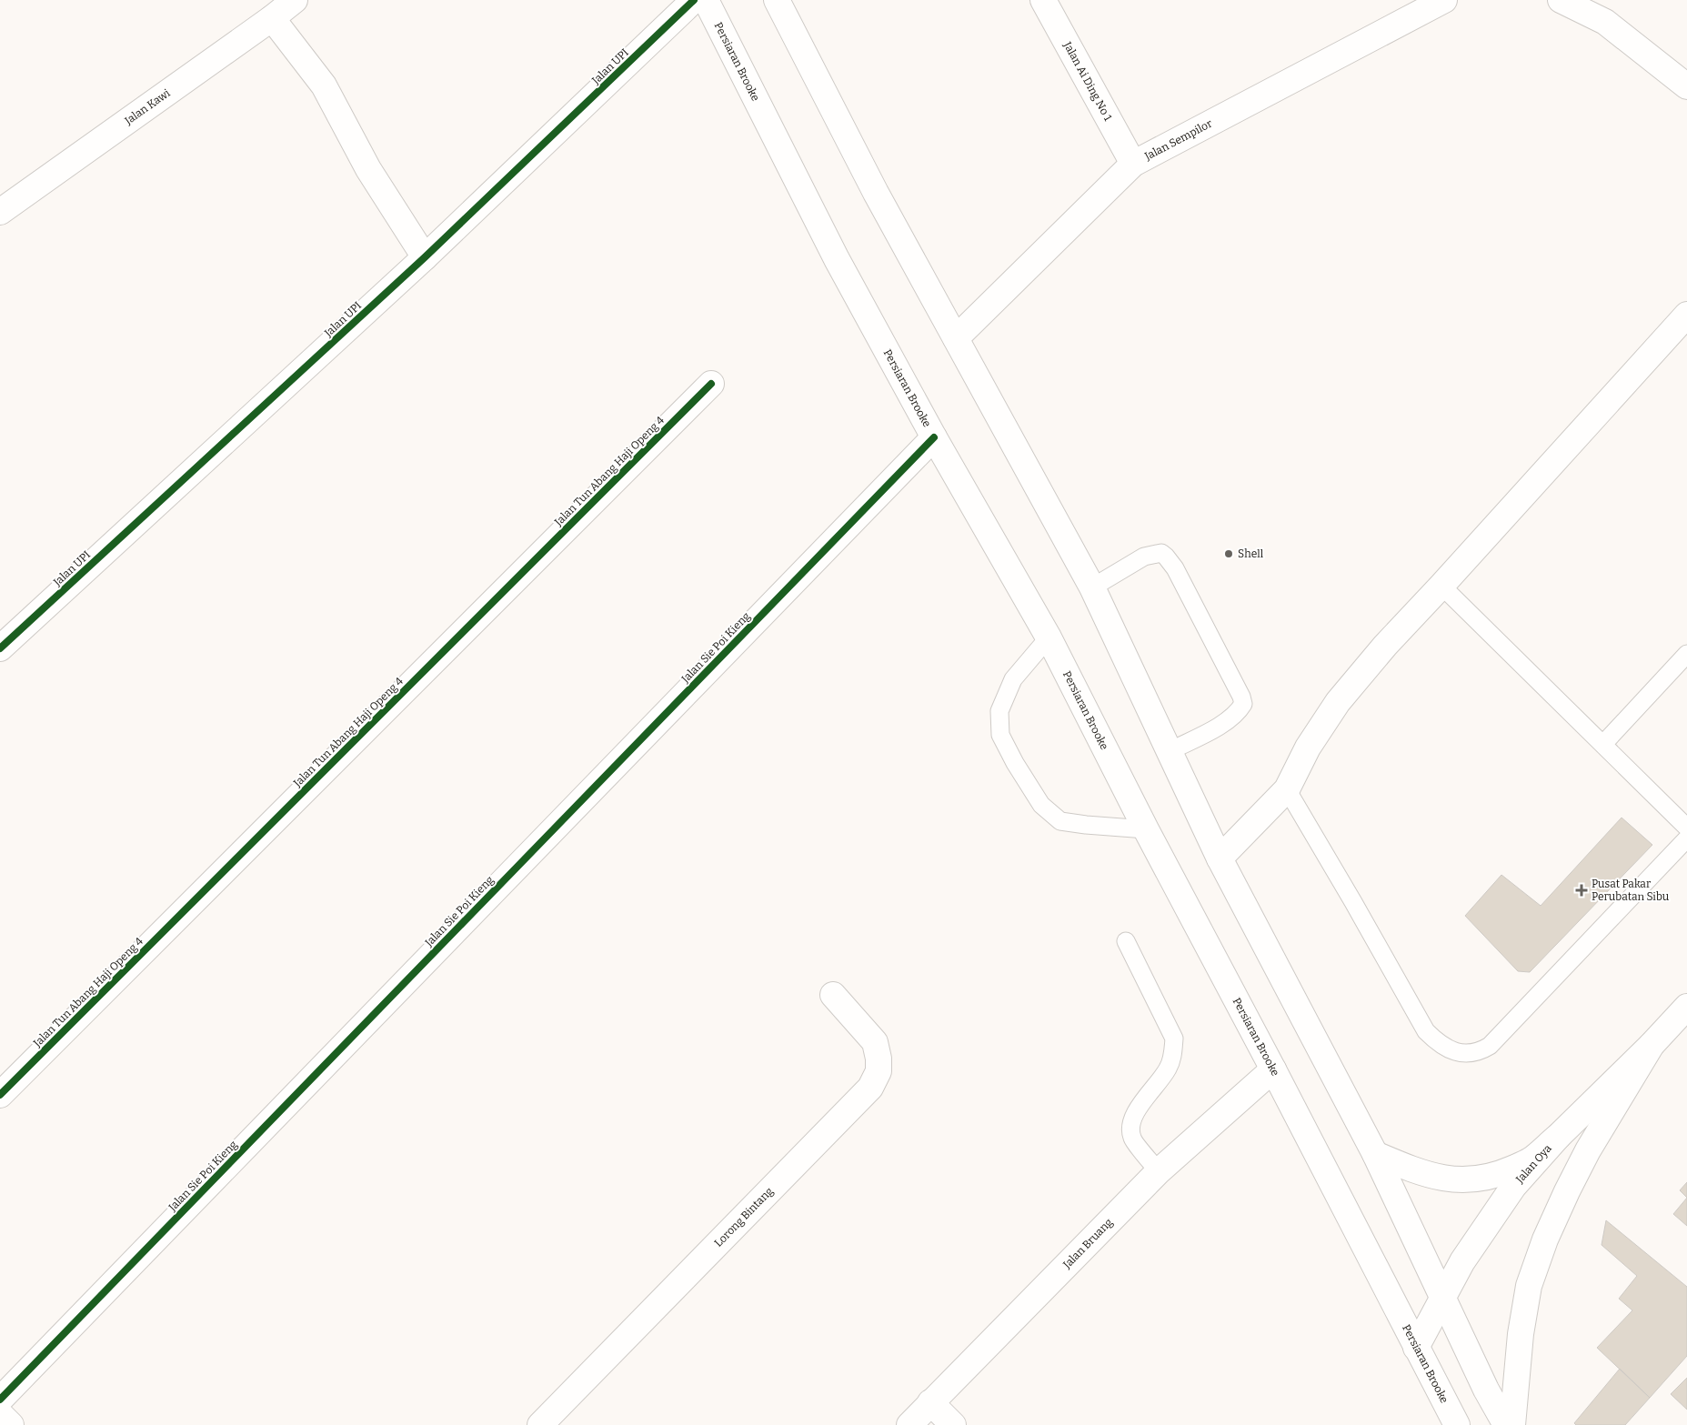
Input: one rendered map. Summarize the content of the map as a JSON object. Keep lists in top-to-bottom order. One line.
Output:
{"streets":{"street":["Persiaran Brooke","Jalan UPI","Jalan Ai Ding No 1","Jalan Kawi","Jalan Sempilor","Jalan Tun Abang Haji Openg 4","Jalan Sie Poi Kieng","Jalan Oya","Lorong Bintang","Jalan Bruang"]},"crossings":[["Persiaran Brooke","Jalan Sie Poi Kieng"],["Persiaran Brooke","Jalan Oya"],["Persiaran Brooke","Jalan Bruang"],["Jalan Ai Ding No 1","Jalan Sempilor"]],"places":{"other":["Shell"],"health":["Pusat Pakar Perubatan Sibu"]}}
